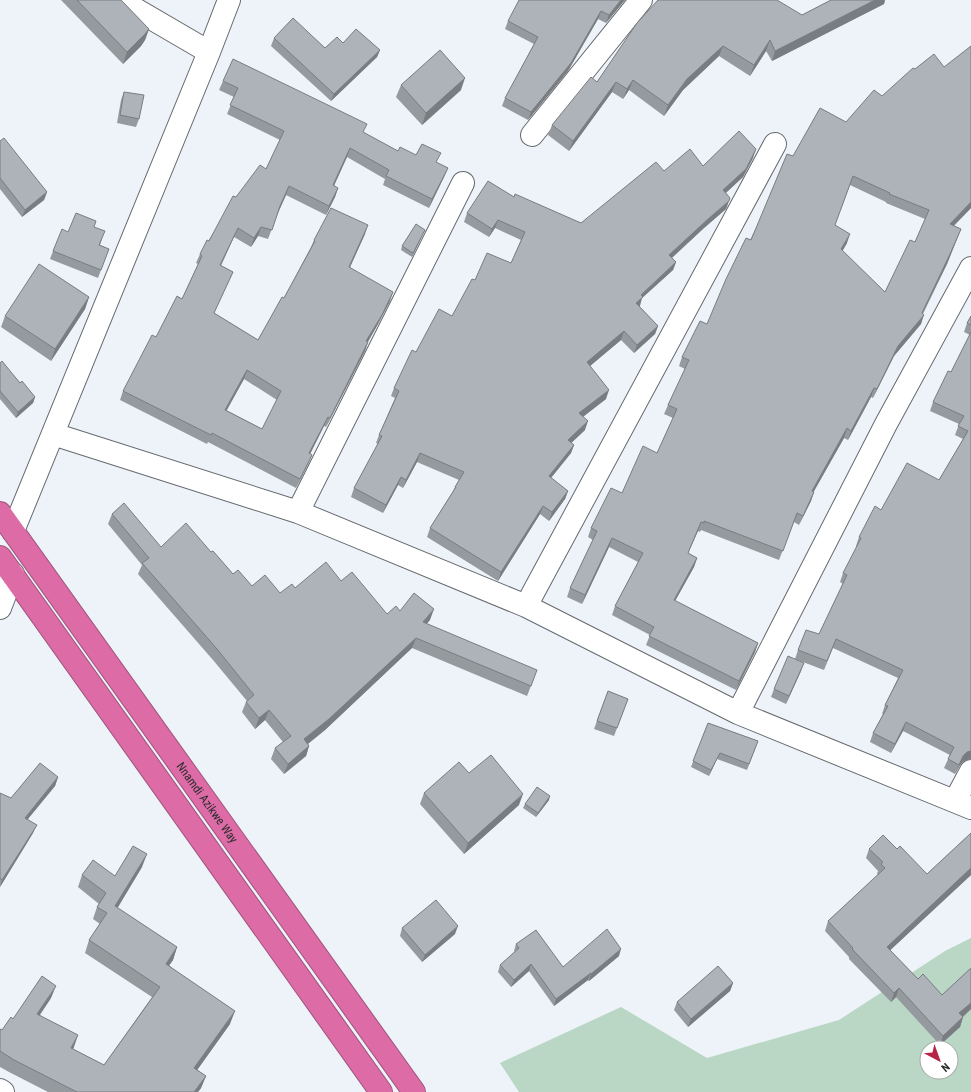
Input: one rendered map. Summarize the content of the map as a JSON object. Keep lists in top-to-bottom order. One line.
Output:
{"streets":{"highway":["Nnamdi Azikwe Way"]},"north":"bottom right"}
